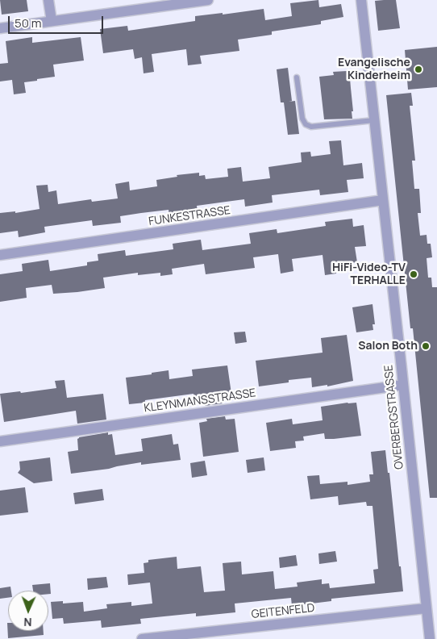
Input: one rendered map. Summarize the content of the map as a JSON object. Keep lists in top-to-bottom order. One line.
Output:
{"streets":{"street":["FUNKESTRASSE","KLEYNMANSSTRASSE","OVERBERGSTRASSE","GEITENFELD"]},"crossings":[["FUNKESTRASSE","OVERBERGSTRASSE"],["KLEYNMANSSTRASSE","OVERBERGSTRASSE"],["OVERBERGSTRASSE","GEITENFELD"]],"places":["Evangelische Kinderheim","HiFi-Video-TV TERHALLE","Salon Both"],"scale_bar":"50 m","north":"bottom"}
